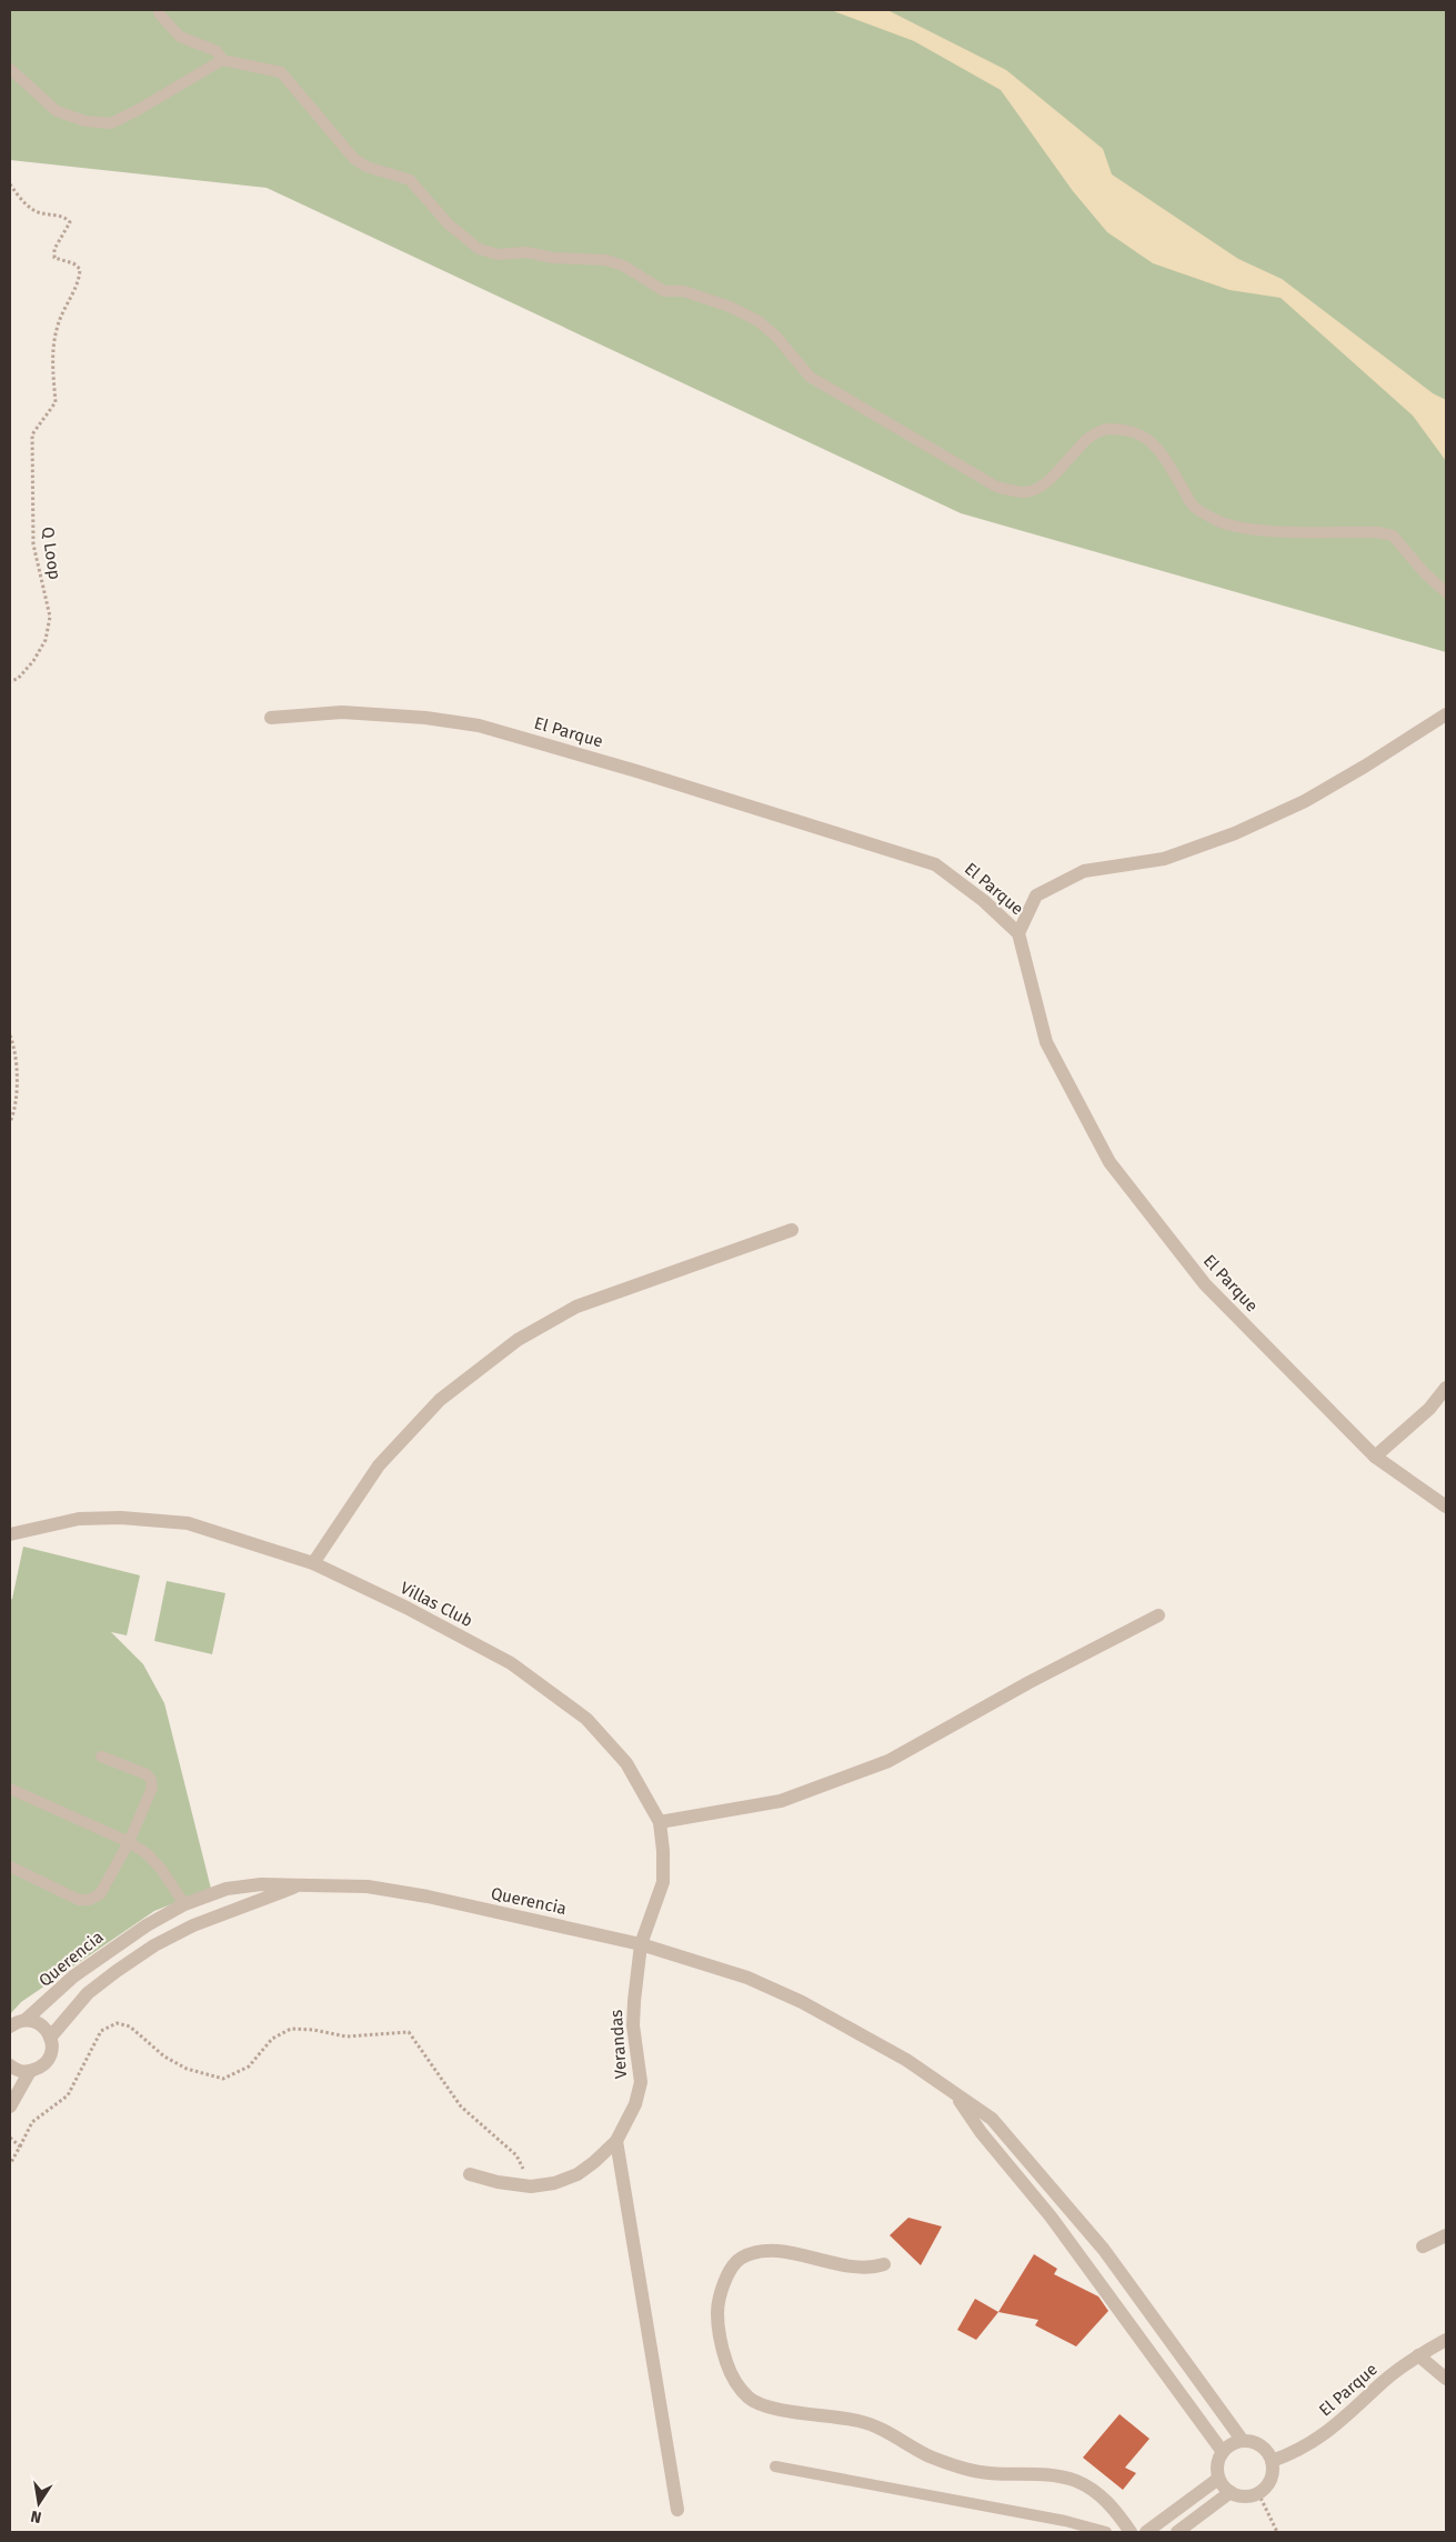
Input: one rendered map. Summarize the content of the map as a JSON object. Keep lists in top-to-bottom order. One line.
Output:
{"streets":{"street":["El Parque","Villas Club","Querencia","Verandas"],"path":["Q Loop"]},"crossings":[["El Parque","Querencia"],["Villas Club","Querencia"],["Villas Club","Verandas"],["Querencia","Verandas"]],"north":"bottom"}
